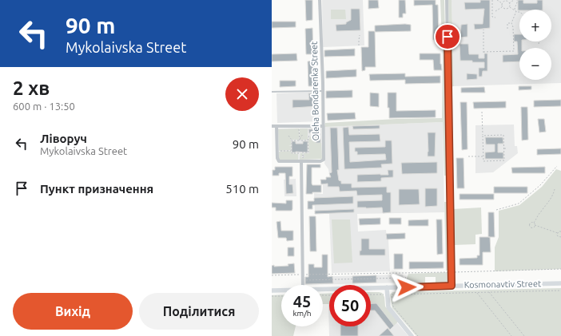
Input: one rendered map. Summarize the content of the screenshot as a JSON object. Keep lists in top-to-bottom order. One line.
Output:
{"streets":{"main road":["Kosmonavtiv Street"],"street":["Oleha Bondarenka Street"]},"page":{"turn":["90 m","Mykolaivska Street"],"map_buttons":["+","−"],"heading":["2 хв","600 m · 13:50"],"list":[{"name":"Ліворуч","note":"Mykolaivska Street","value":"90 m"},{"name":"Пункт призначення","value":"510 m"}],"speed":"45 km/h","limit":"50","buttons":["Вихід","Поділитися"]}}
